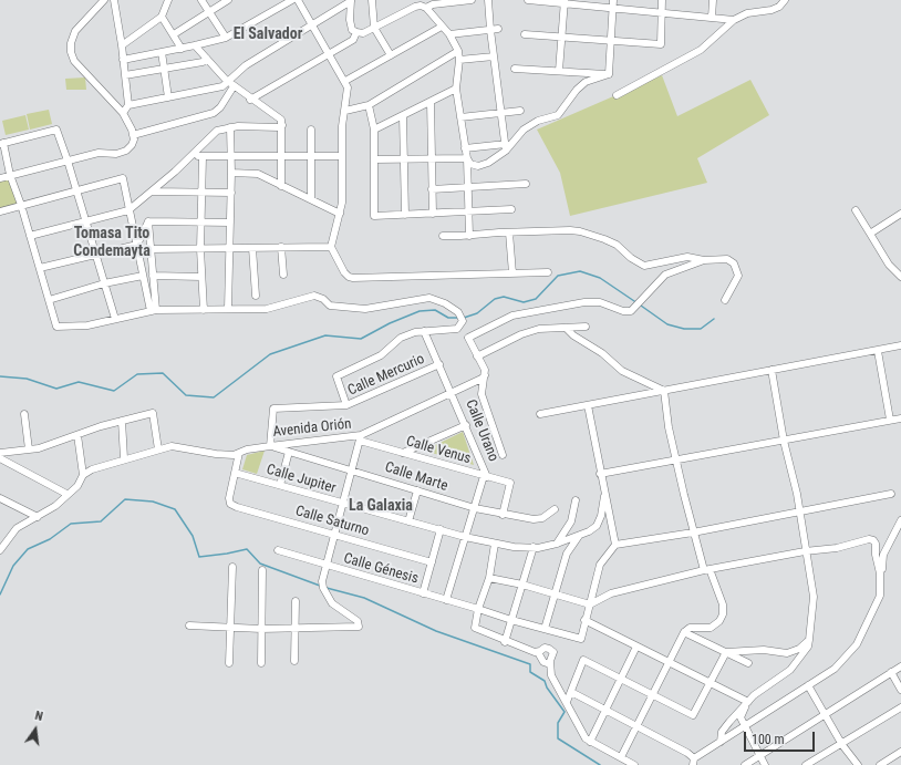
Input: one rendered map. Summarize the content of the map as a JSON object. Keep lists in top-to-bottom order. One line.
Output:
{"streets":{"street":["Calle Mercurio","Avenida Orión","Calle Urano","Calle Venus","Calle Marte","Calle Jupiter","Calle Saturno","Calle Génesis"]},"crossings":[["Calle Mercurio","Avenida Orión"],["Calle Mercurio","Calle Urano"],["Calle Mercurio","Calle Marte"],["Avenida Orión","Calle Urano"],["Avenida Orión","Calle Venus"],["Avenida Orión","Calle Marte"],["Calle Urano","Calle Venus"],["Calle Urano","Calle Marte"],["Calle Urano","Calle Jupiter"],["Calle Urano","Calle Génesis"],["Calle Venus","Calle Marte"],["Calle Jupiter","Calle Saturno"]],"districts":["El Salvador","Tomasa Tito Condemayta","La Galaxia"],"scale_bar":"100 m","north":"top"}
